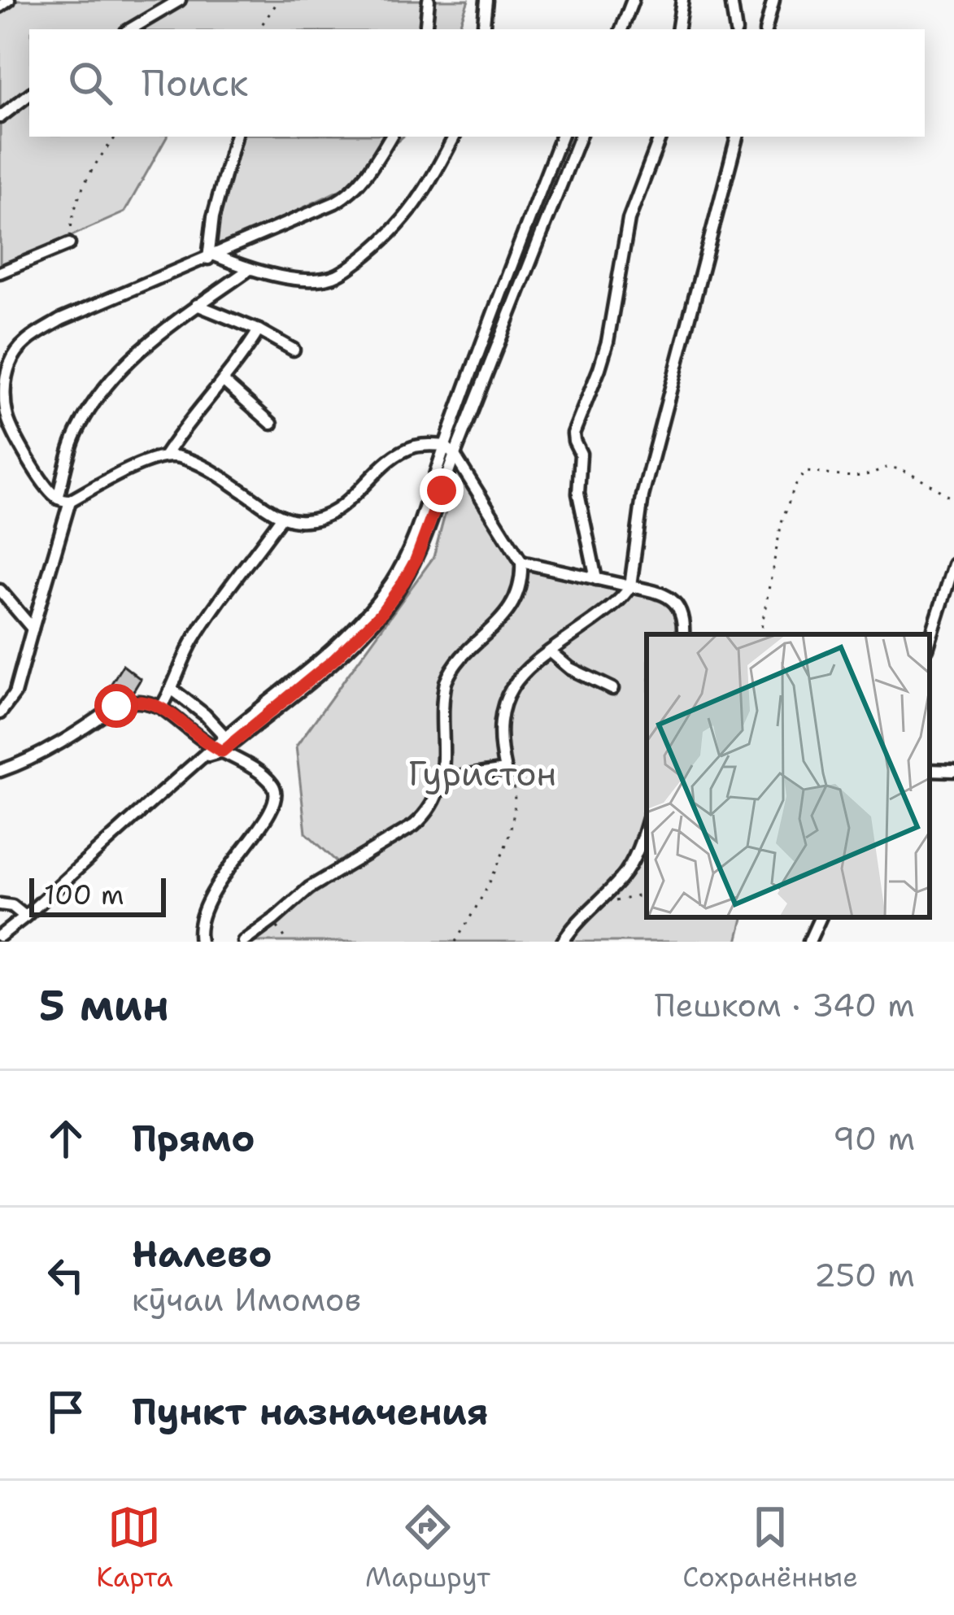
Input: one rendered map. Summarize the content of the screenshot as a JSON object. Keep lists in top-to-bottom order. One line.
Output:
{"parks":["Гуристон"],"scale_bar":"100 m","page":{"search":"Поиск","scale":"100 m","heading":["5 мин","Пешком · 340 m"],"list":[["Прямо","90 m"],["Налево","кӯчаи Имомов","250 m"],"Пункт назначения"],"nav":["Карта","Маршрут","Сохранённые"]}}
